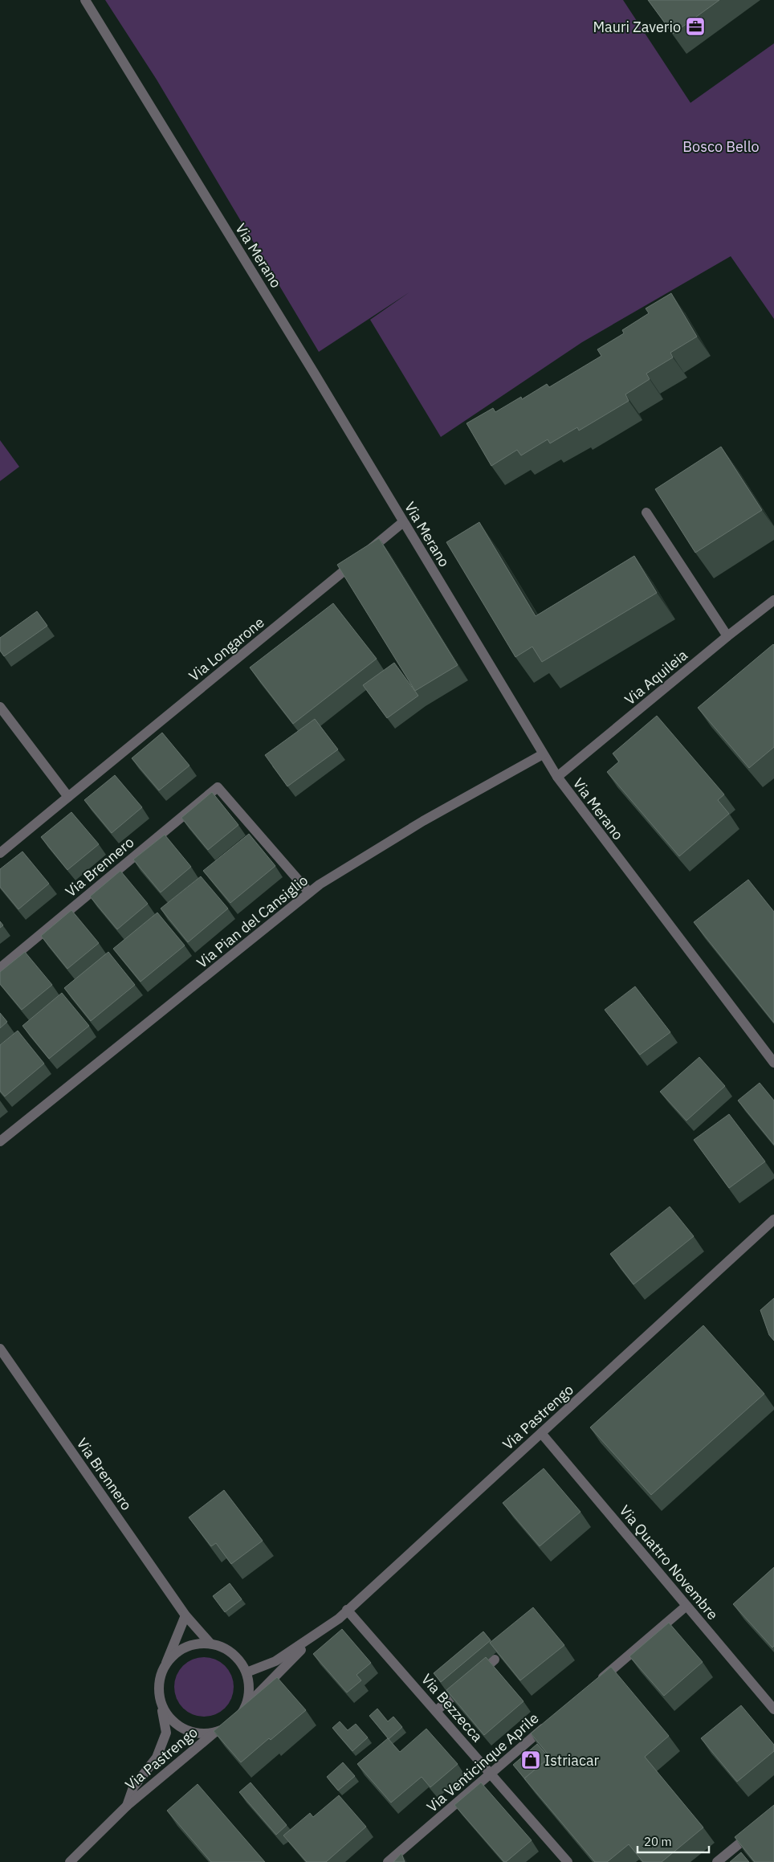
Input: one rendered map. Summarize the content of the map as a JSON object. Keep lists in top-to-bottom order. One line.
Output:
{"streets":{"street":["Via Merano","Via Longarone","Via Aquileia","Via Brennero","Via Pian del Cansiglio","Via Pastrengo","Via Quattro Novembre","Via Bezzecca","Via Venticinque Aprile"]},"crossings":[["Via Merano","Via Longarone"],["Via Merano","Via Aquileia"],["Via Merano","Via Pian del Cansiglio"],["Via Brennero","Via Pian del Cansiglio"],["Via Brennero","Via Pastrengo"],["Via Pastrengo","Via Quattro Novembre"],["Via Pastrengo","Via Bezzecca"],["Via Bezzecca","Via Venticinque Aprile"]],"parks":["Bosco Bello"],"places":{"office":["Mauri Zaverio"],"shop":["Istriacar"]},"scale_bar":"20 m"}
